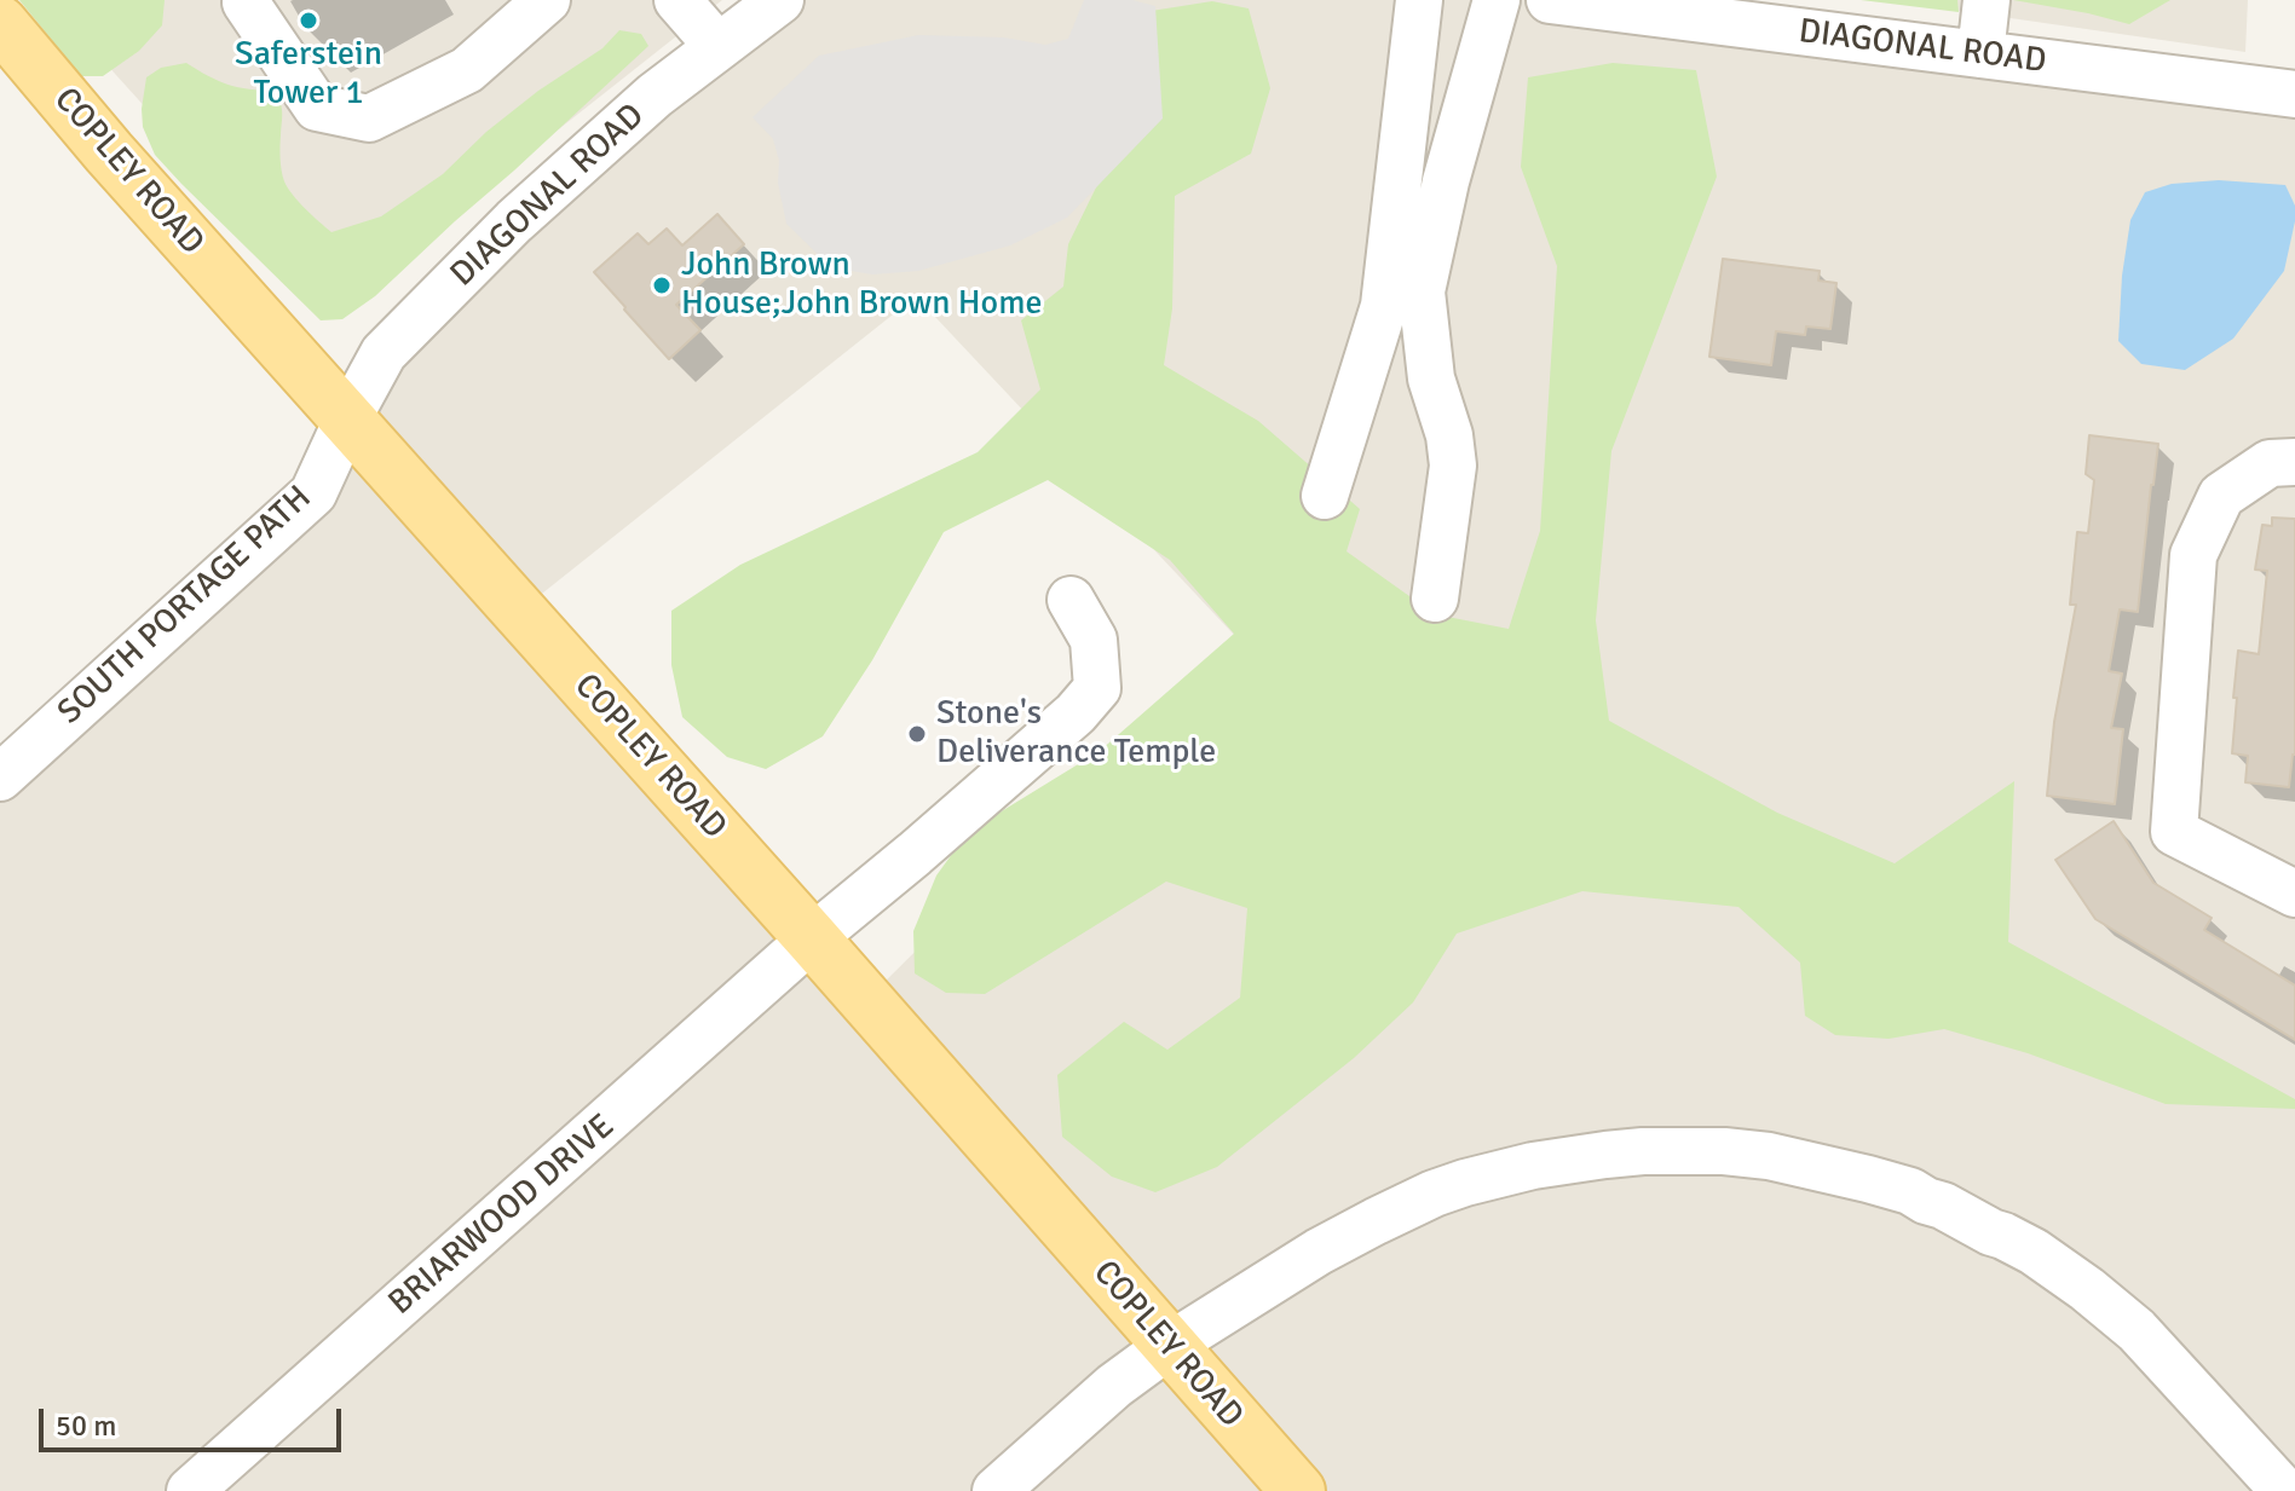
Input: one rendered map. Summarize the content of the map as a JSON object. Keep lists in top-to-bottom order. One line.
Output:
{"streets":{"main road":["COPLEY ROAD"],"street":["DIAGONAL ROAD","SOUTH PORTAGE PATH","BRIARWOOD DRIVE"]},"crossings":[["DIAGONAL ROAD","COPLEY ROAD"],["DIAGONAL ROAD","SOUTH PORTAGE PATH"],["COPLEY ROAD","SOUTH PORTAGE PATH"],["COPLEY ROAD","BRIARWOOD DRIVE"]],"places":["Saferstein Tower 1","John Brown House;John Brown Home","Stone's Deliverance Temple"],"scale_bar":"50 m"}
